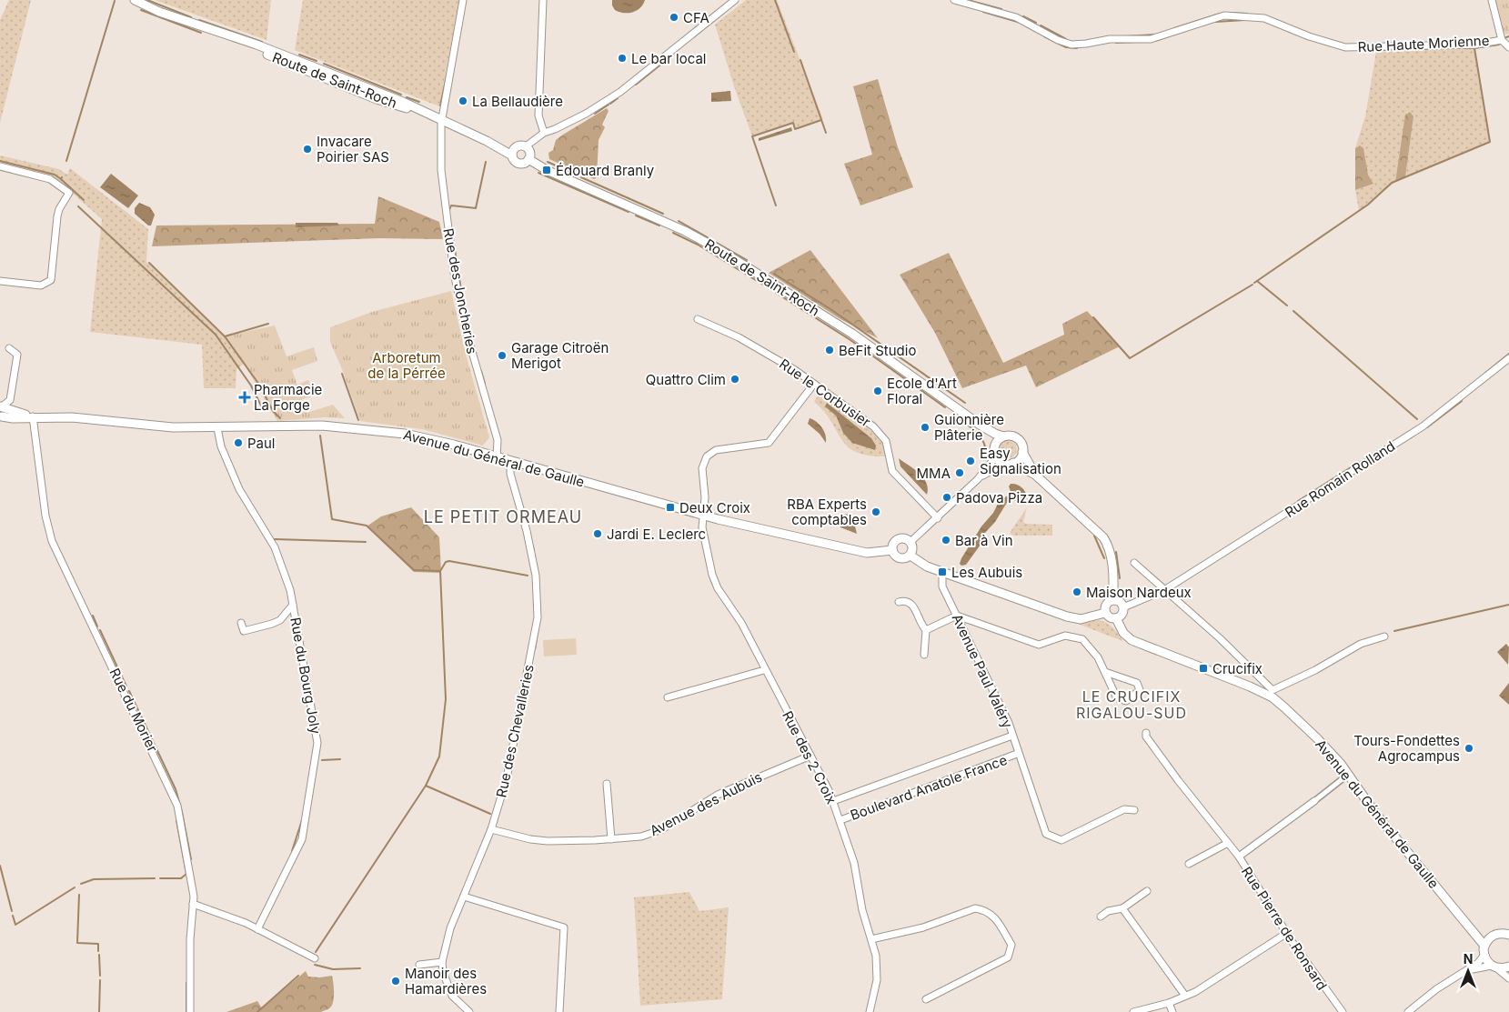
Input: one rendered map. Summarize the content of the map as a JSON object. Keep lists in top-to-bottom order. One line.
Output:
{"streets":{"street":["Rue Haute Morienne","Route de Saint-Roch","Rue des Joncheries","Rue le Corbusier","Avenue du Général de Gaulle","Rue Romain Rolland","Avenue Paul Valéry","Rue du Bourg Joly","Rue du Morier","Rue des Chevalleries","Rue des 2 Croix","Boulevard Anatole France","Avenue des Aubuis","Rue Pierre de Ronsard"]},"crossings":[["Route de Saint-Roch","Rue des Joncheries"],["Rue des Joncheries","Avenue du Général de Gaulle"],["Rue le Corbusier","Rue des 2 Croix"],["Avenue du Général de Gaulle","Rue Romain Rolland"],["Avenue du Général de Gaulle","Rue du Bourg Joly"],["Avenue du Général de Gaulle","Rue du Morier"],["Avenue du Général de Gaulle","Rue des Chevalleries"],["Avenue du Général de Gaulle","Rue des 2 Croix"],["Avenue Paul Valéry","Boulevard Anatole France"],["Rue des Chevalleries","Avenue des Aubuis"],["Rue des 2 Croix","Boulevard Anatole France"],["Rue des 2 Croix","Avenue des Aubuis"]],"districts":["LE PETIT ORMEAU","LE CRUCIFIX RIGALOU-SUD"],"parks":["Arboretum de la Pérrée"],"places":{"other":["CFA","Le bar local","La Bellaudière","Invacare Poirier SAS","BeFit Studio","Garage Citroën Merigot","Quattro Clim","Ecole d'Art Floral","Guionnière Plâterie","Paul","Easy Signalisation","MMA","Padova Pizza","RBA Experts comptables","Jardi E. Leclerc","Bar à Vin","Maison Nardeux","Tours-Fondettes Agrocampus","Manoir des Hamardières"],"transit":["Édouard Branly","Deux Croix","Les Aubuis","Crucifix"],"health":["Pharmacie La Forge"]},"north":"top"}
